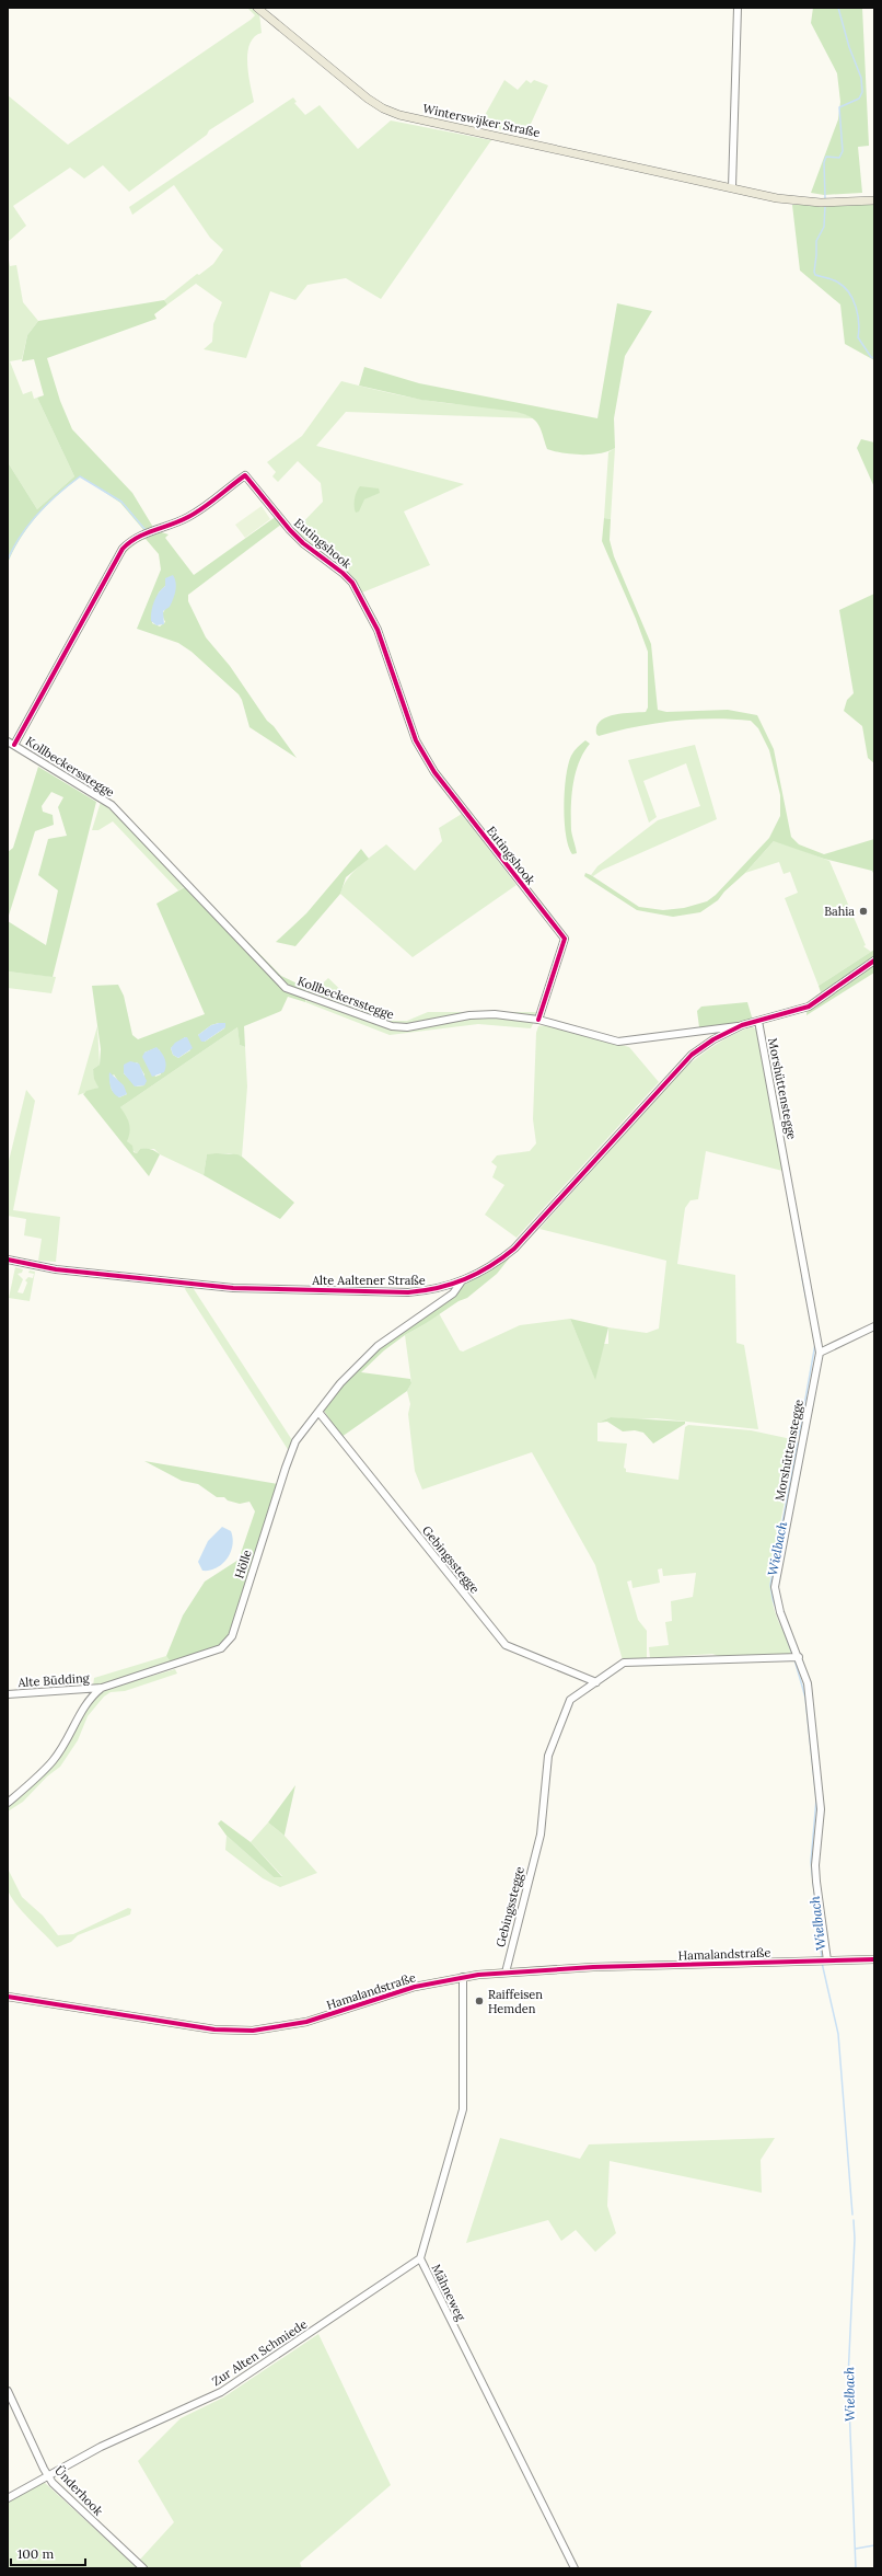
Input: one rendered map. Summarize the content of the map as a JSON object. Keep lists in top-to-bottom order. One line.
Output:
{"streets":{"main road":["Winterswijker Straße","Hamalandstraße"],"street":["Eutingshook","Kollbeckersstegge","Morshüttenstegge","Alte Aaltener Straße","Gebingsstegge","Hölle","Alte Büdding","Mähneweg","Zur Alten Schmiede","Ünderhook"]},"crossings":[["Eutingshook","Kollbeckersstegge"],["Kollbeckersstegge","Alte Aaltener Straße"],["Morshüttenstegge","Alte Aaltener Straße"],["Morshüttenstegge","Gebingsstegge"],["Morshüttenstegge","Hamalandstraße"],["Alte Aaltener Straße","Hölle"],["Gebingsstegge","Hölle"],["Gebingsstegge","Hamalandstraße"],["Hölle","Alte Büdding"],["Hamalandstraße","Mähneweg"],["Mähneweg","Zur Alten Schmiede"],["Zur Alten Schmiede","Ünderhook"]],"water":["Wielbach"],"places":["Bahia","Raiffeisen Hemden"],"scale_bar":"100 m"}
